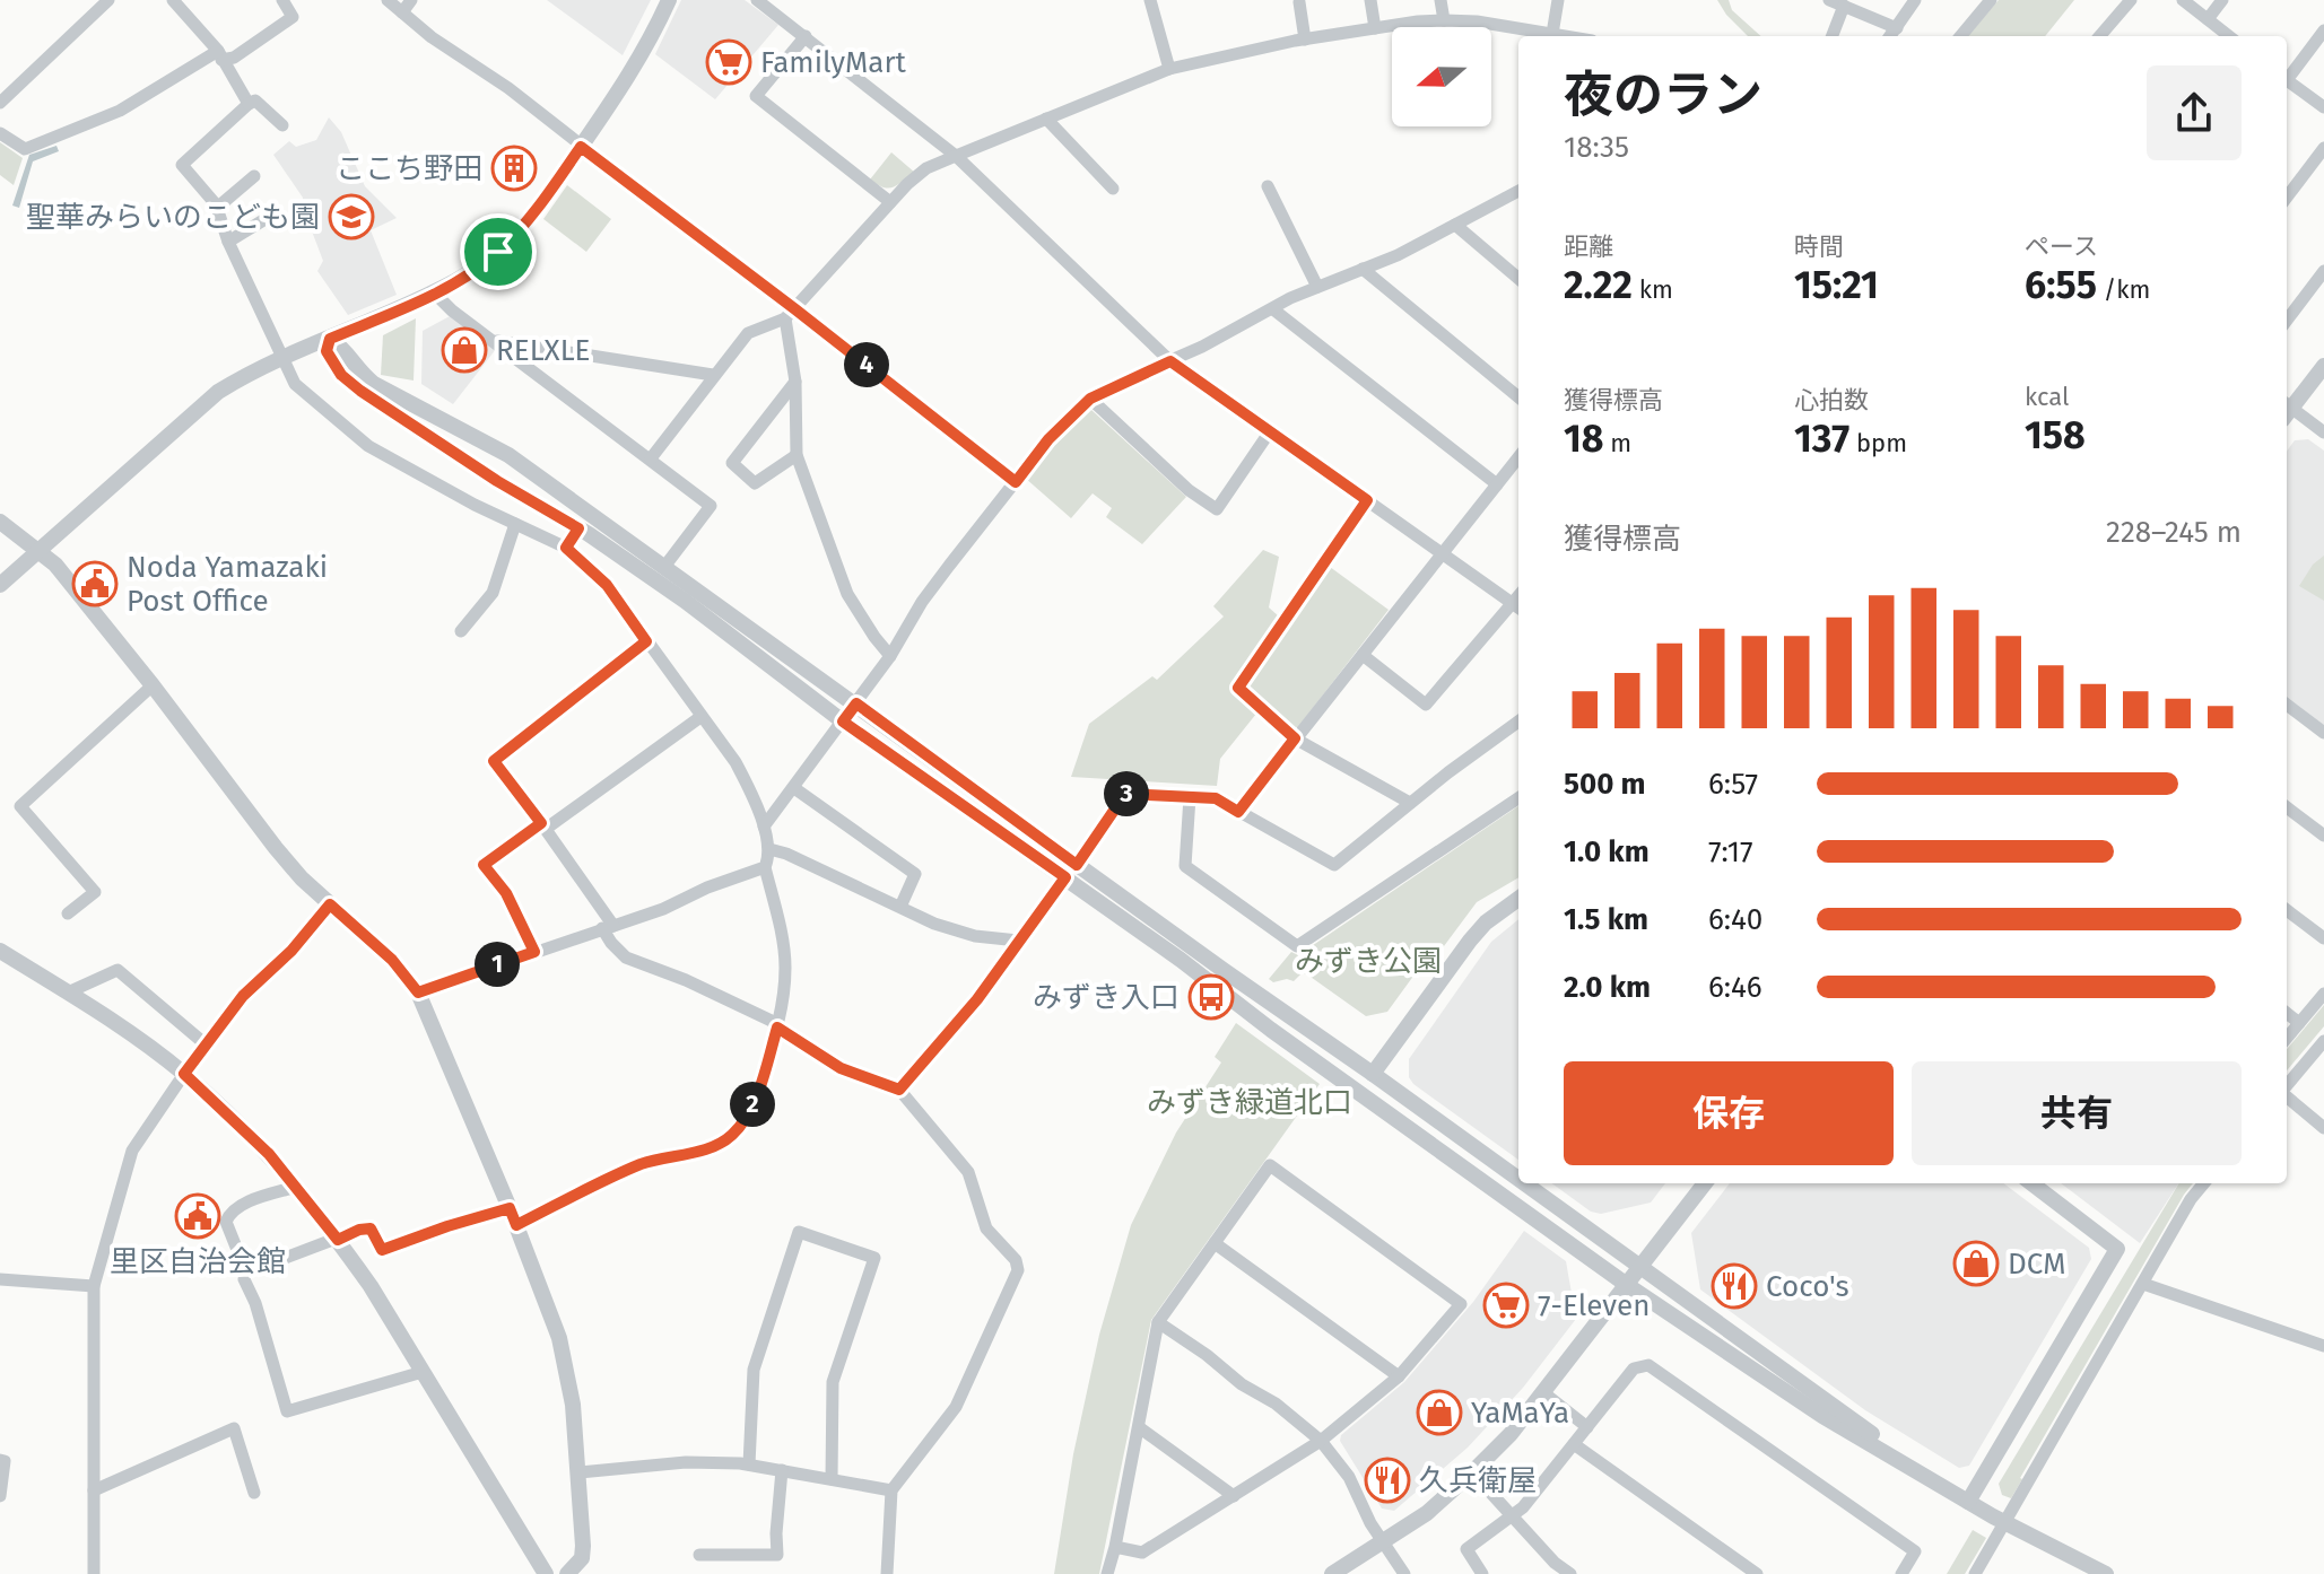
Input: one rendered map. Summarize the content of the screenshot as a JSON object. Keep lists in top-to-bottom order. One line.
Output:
{"parks":["みずき公園","みずき緑道北口"],"places":{"supermarket":["FamilyMart","7-Eleven"],"building":["ここち野田"],"school or university":["聖華みらいのこども園"],"shop":["RELXLE","DCM","YaMaYa"],"public building":["Noda Yamazaki Post Office","里区自治会館"],"bus stop":["みずき入口"],"restaurant":["Coco's","久兵衛屋"]},"north":"left","page":{"heading":["夜のラン","18:35"],"stats":[["距離","2.22 km"],["時間","15:21"],["ペース","6:55 /km"],["獲得標高","18 m"],["心拍数","137 bpm"],["kcal","158"]],"pins":["4","3","1","2"],"chart":["獲得標高","228–245 m"],"list":[{"name":"500 m","note":"6:57"},{"name":"1.0 km","note":"7:17"},{"name":"1.5 km","note":"6:40"},{"name":"2.0 km","note":"6:46"}],"buttons":["保存","共有"]}}
